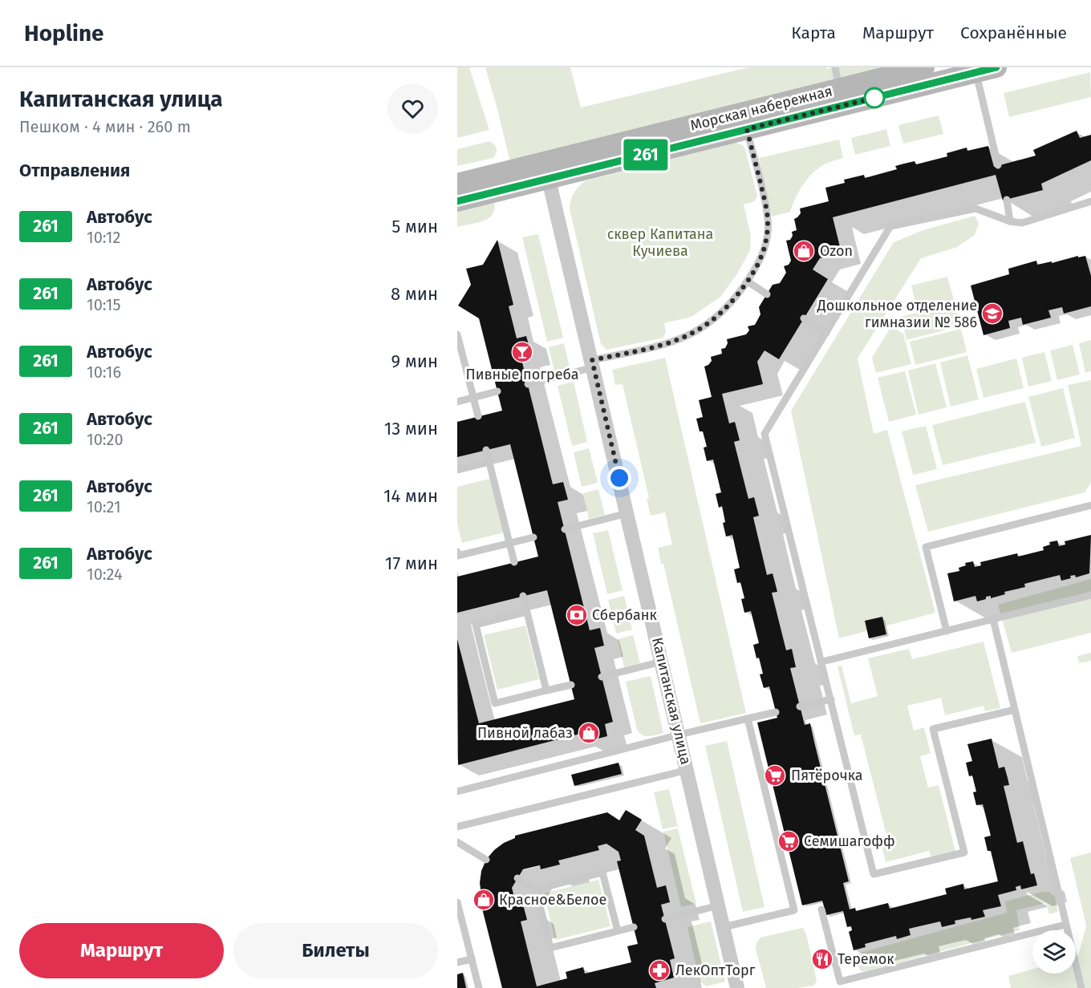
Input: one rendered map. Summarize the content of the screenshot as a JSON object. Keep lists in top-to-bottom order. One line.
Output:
{"streets":{"street":["Морская набережная","Капитанская улица"]},"crossings":[["Морская набережная","Капитанская улица"]],"parks":["сквер Капитана Кучиева"],"places":{"shop":["Ozon","Пивной лабаз","Красное&Белое"],"school or university":["Дошкольное отделение гимназии № 586"],"bar":["Пивные погреба"],"bank":["Сбербанк"],"supermarket":["Пятёрочка","Семишагофф"],"restaurant":["Теремок"],"pharmacy":["ЛекОптТорг"]},"lines":["bus line 261"],"page":{"header":"Hopline","nav":["Карта","Маршрут","Сохранённые"],"heading":[["Капитанская улица","Пешком · 4 мин · 260 m"],"Отправления"],"on_map":"261","list":[{"mark":"261","name":"Автобус","note":"10:12","value":"5 мин"},{"mark":"261","name":"Автобус","note":"10:15","value":"8 мин"},{"mark":"261","name":"Автобус","note":"10:16","value":"9 мин"},{"mark":"261","name":"Автобус","note":"10:20","value":"13 мин"},{"mark":"261","name":"Автобус","note":"10:21","value":"14 мин"},{"mark":"261","name":"Автобус","note":"10:24","value":"17 мин"}],"buttons":["Маршрут","Билеты"]}}
